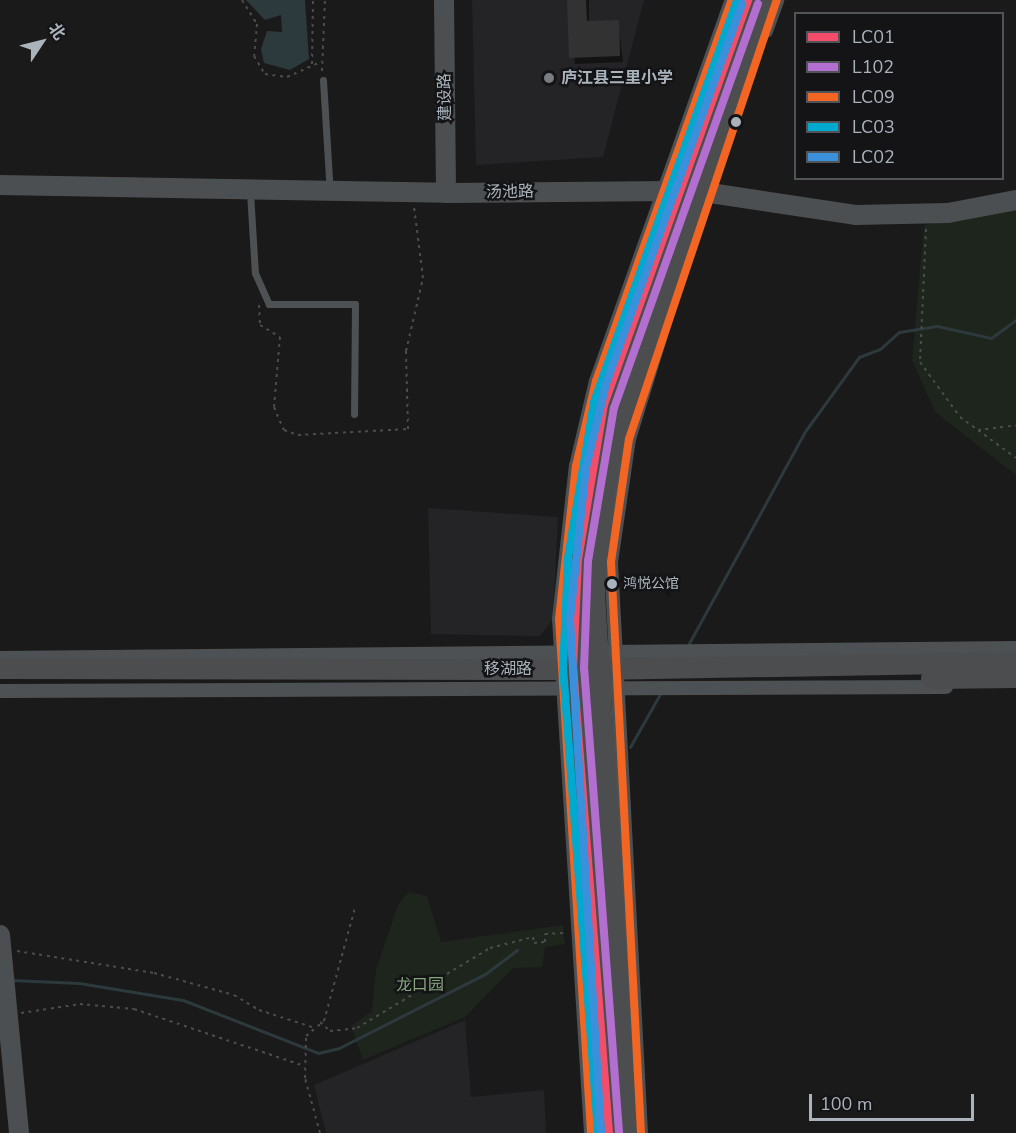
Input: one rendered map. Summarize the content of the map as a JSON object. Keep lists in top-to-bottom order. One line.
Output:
{"streets":{"main road":["移湖路"],"street":["建设路","汤池路"]},"crossings":[["建设路","汤池路"]],"parks":["龙口园"],"places":["庐江县三里小学","鸿悦公馆"],"lines":["transit line LC01","transit line LC09","transit line LC03","transit line L102","transit line LC02"],"legend":["LC01","L102","LC09","LC03","LC02"],"scale_bar":"100 m","north":"top right"}
